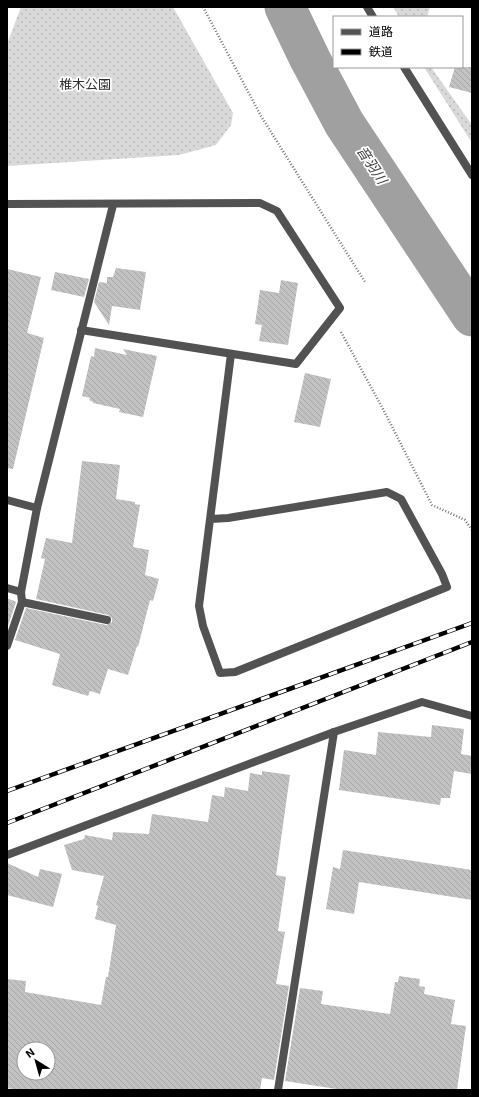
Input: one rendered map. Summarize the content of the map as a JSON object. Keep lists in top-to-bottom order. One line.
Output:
{"water":["音羽川"],"parks":["椎木公園"],"legend":["道路","鉄道"],"north":"top left"}
